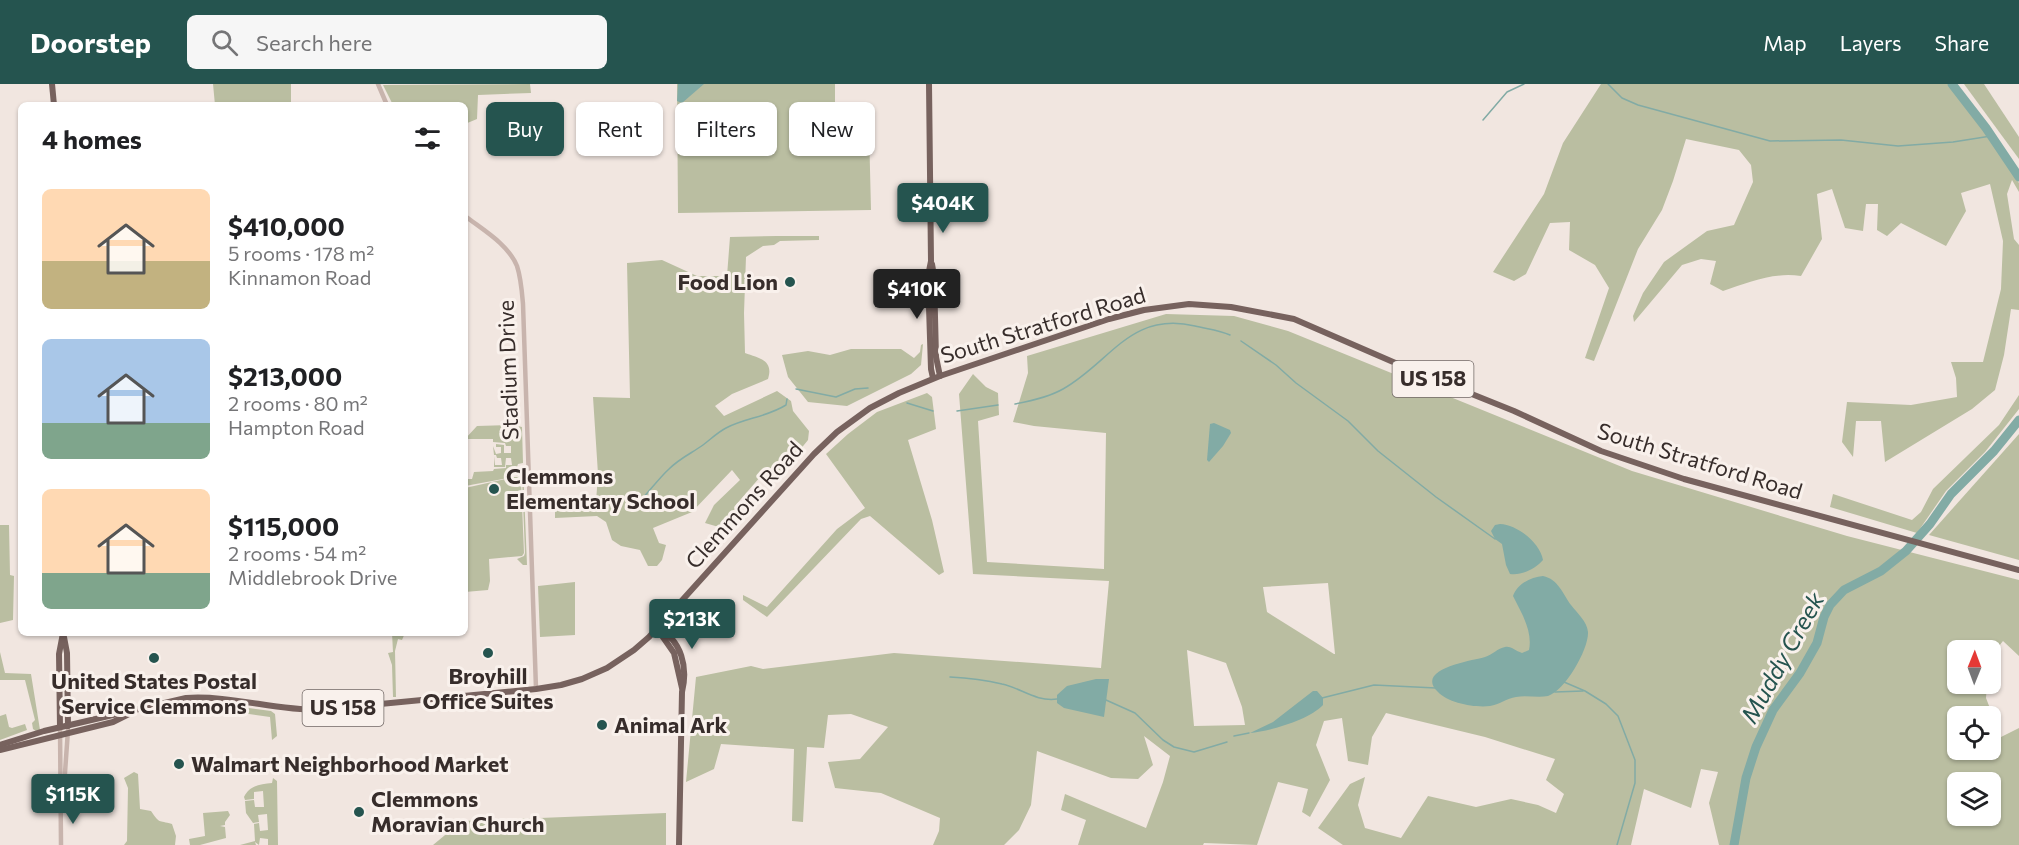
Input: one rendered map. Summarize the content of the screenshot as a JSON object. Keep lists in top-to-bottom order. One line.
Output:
{"streets":{"main road":["South Stratford Road","US 158","Clemmons Road"],"street":["Stadium Drive"]},"crossings":[["South Stratford Road","Clemmons Road"],["Stadium Drive","Clemmons Road"]],"water":["Muddy Creek"],"places":["Food Lion","Clemmons Elementary School","Broyhill Office Suites","United States Postal Service Clemmons","Animal Ark","Walmart Neighborhood Market","Clemmons Moravian Church"],"north":"top","page":{"header":"Doorstep","search":"Search here","nav":["Map","Layers","Share"],"chip":["Buy","Rent","Filters","New"],"heading":"4 homes","list":[{"name":"$410,000","note":"5 rooms · 178 m² · Kinnamon Road"},{"name":"$213,000","note":"2 rooms · 80 m² · Hampton Road"},{"name":"$115,000","note":"2 rooms · 54 m² · Middlebrook Drive"}],"price":["$404K","$410K","$213K","$115K"]}}
